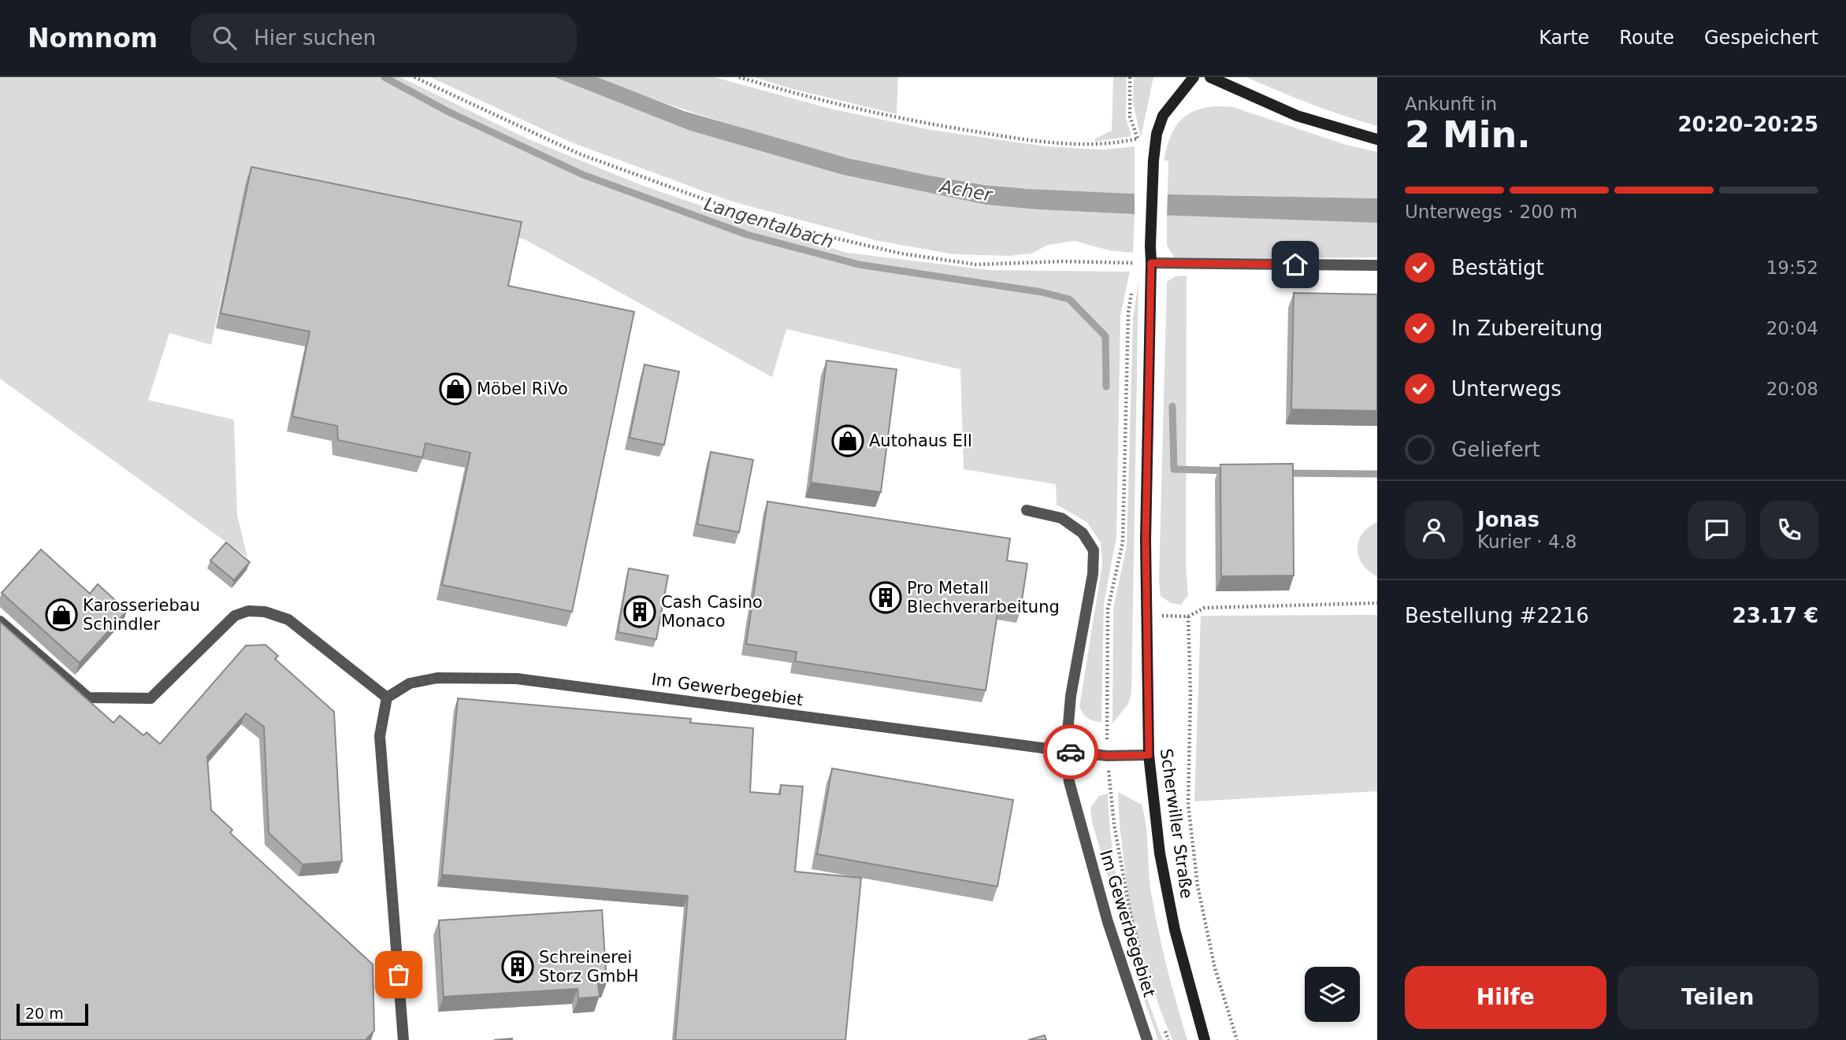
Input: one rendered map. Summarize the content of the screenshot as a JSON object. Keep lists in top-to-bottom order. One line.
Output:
{"streets":{"street":["Im Gewerbegebiet","Scherwiller Straße"]},"crossings":[["Im Gewerbegebiet","Scherwiller Straße"]],"water":["Acher","Langentalbach"],"places":{"shop":["Möbel RiVo","Autohaus Ell","Karosseriebau Schindler"],"building":["Pro Metall Blechverarbeitung","Cash Casino Monaco","Schreinerei Storz GmbH"]},"scale_bar":"20 m","page":{"header":"Nomnom","search":"Hier suchen","nav":["Karte","Route","Gespeichert"],"heading":["2 Min.","Ankunft in","20:20–20:25"],"panel":["Jonas","Kurier · 4.8","Bestellung #2216","23.17 €"],"bar":"Unterwegs · 200 m","list":[["Bestätigt","19:52"],["In Zubereitung","20:04"],["Unterwegs","20:08"],"Geliefert"],"buttons":["Hilfe","Teilen"],"scale":"20 m"}}
